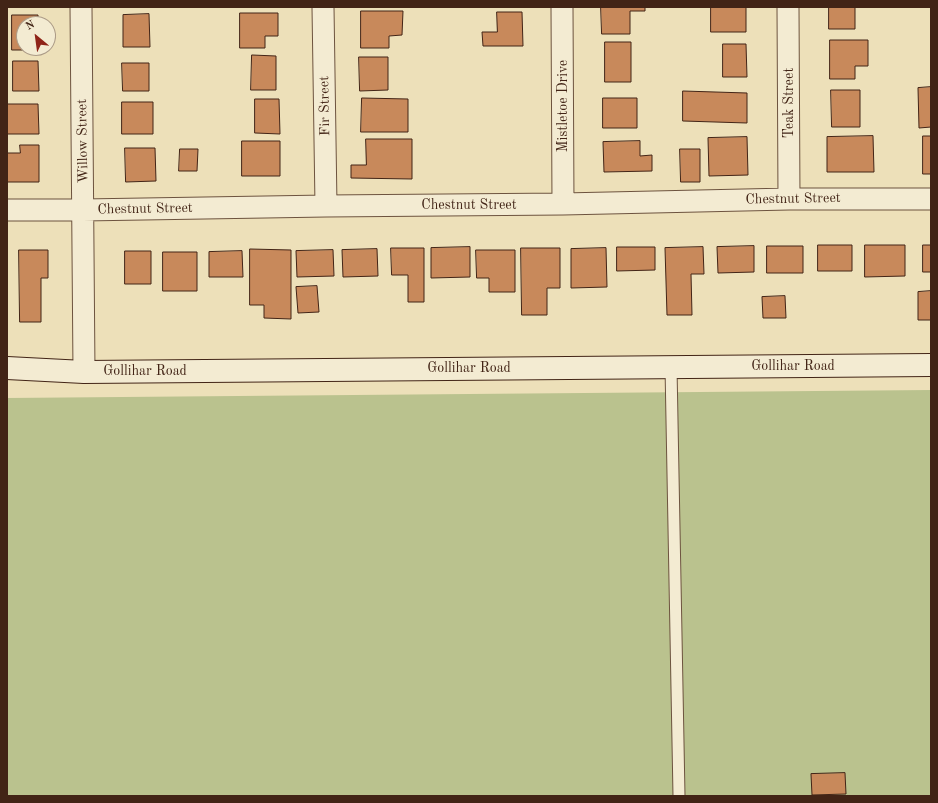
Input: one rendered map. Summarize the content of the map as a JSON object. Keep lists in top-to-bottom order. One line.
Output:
{"streets":{"main road":["Gollihar Road"],"street":["Teak Street","Fir Street","Mistletoe Drive","Willow Street","Chestnut Street"]},"crossings":[["Teak Street","Chestnut Street"],["Fir Street","Chestnut Street"],["Mistletoe Drive","Chestnut Street"],["Willow Street","Chestnut Street"],["Willow Street","Gollihar Road"]],"north":"top left"}
